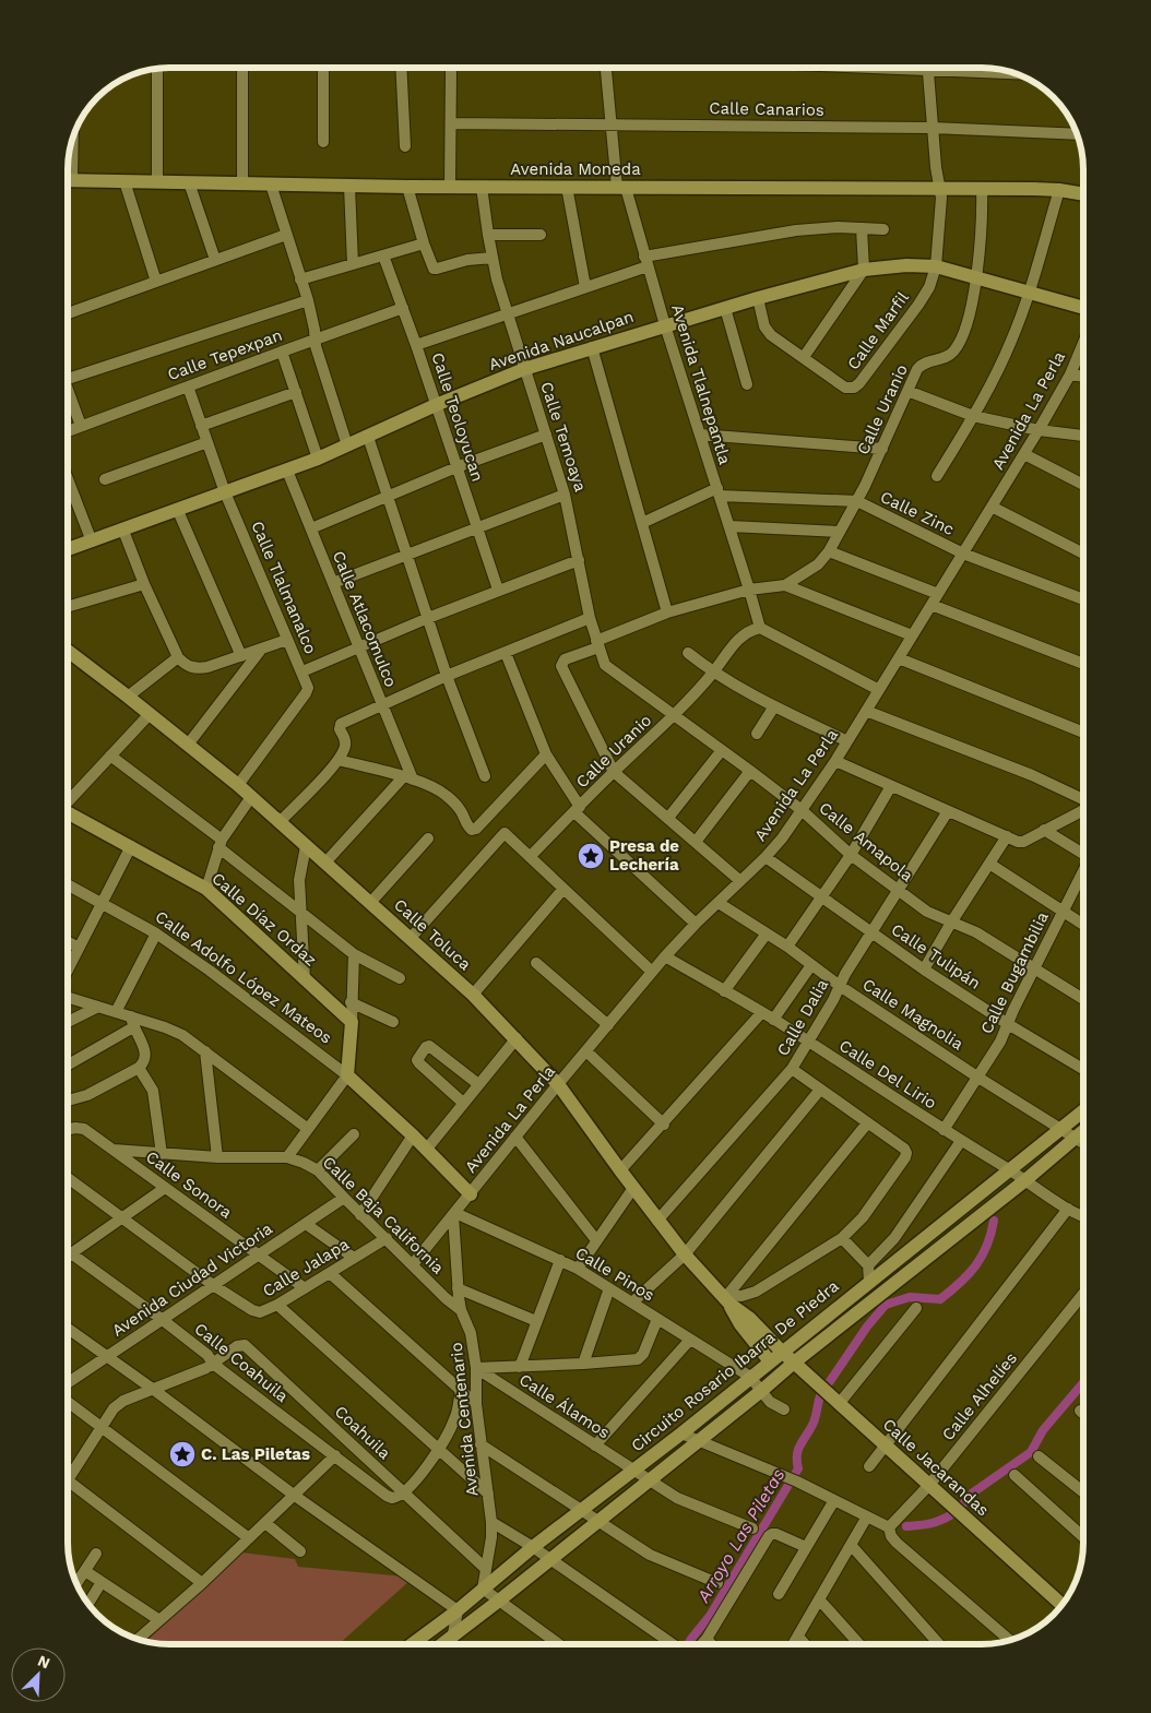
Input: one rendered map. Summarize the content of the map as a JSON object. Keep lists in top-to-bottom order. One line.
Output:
{"streets":{"main road":["Avenida Moneda","Avenida Naucalpan","Calle Díaz Ordaz","Calle Toluca","Calle Adolfo López Mateos","Circuito Rosario Ibarra De Piedra","Calle Jacarandas"],"street":["Calle Canarios","Calle Marfil","Calle Tepexpan","Avenida Tlalnepantla","Calle Uranio","Avenida La Perla","Calle Teoloyucan","Calle Temoaya","Calle Zinc","Calle Tlalmanalco","Calle Atlacomulco","Calle Amapola","Calle Tulipán","Calle Bugambilia","Calle Magnolia","Calle Dalia","Calle Del Lirio","Calle Sonora","Calle Baja California","Calle Jalapa","Calle Pinos","Avenida Ciudad Victoria","Calle Coahuila","Calle Alhelíes","Calle Álamos","Avenida Centenario","Coahuila"]},"crossings":[["Calle Canarios","Calle Marfil"],["Calle Canarios","Avenida Tlalnepantla"],["Avenida Moneda","Calle Marfil"],["Avenida Moneda","Avenida Tlalnepantla"],["Avenida Moneda","Calle Uranio"],["Avenida Moneda","Calle Temoaya"],["Calle Marfil","Avenida Naucalpan"],["Avenida Naucalpan","Avenida Tlalnepantla"],["Avenida Naucalpan","Calle Uranio"],["Avenida Naucalpan","Calle Teoloyucan"],["Avenida Naucalpan","Calle Temoaya"],["Avenida Naucalpan","Calle Tlalmanalco"],["Avenida Naucalpan","Calle Atlacomulco"],["Calle Tepexpan","Calle Teoloyucan"],["Calle Tepexpan","Calle Tlalmanalco"],["Avenida Tlalnepantla","Calle Zinc"],["Calle Uranio","Calle Zinc"],["Calle Uranio","Calle Amapola"],["Avenida La Perla","Calle Zinc"],["Avenida La Perla","Calle Amapola"],["Avenida La Perla","Calle Toluca"],["Avenida La Perla","Calle Tulipán"],["Avenida La Perla","Calle Adolfo López Mateos"],["Avenida La Perla","Calle Magnolia"],["Avenida La Perla","Calle Del Lirio"],["Avenida La Perla","Calle Baja California"],["Avenida La Perla","Calle Pinos"],["Avenida La Perla","Avenida Centenario"],["Calle Temoaya","Calle Amapola"],["Calle Tlalmanalco","Calle Toluca"],["Calle Amapola","Calle Bugambilia"],["Calle Amapola","Calle Dalia"],["Calle Díaz Ordaz","Calle Adolfo López Mateos"],["Calle Toluca","Calle Dalia"],["Calle Toluca","Circuito Rosario Ibarra De Piedra"],["Calle Toluca","Calle Jacarandas"],["Calle Tulipán","Calle Bugambilia"],["Calle Tulipán","Calle Dalia"],["Calle Bugambilia","Calle Magnolia"],["Calle Bugambilia","Calle Del Lirio"],["Calle Magnolia","Calle Dalia"],["Calle Magnolia","Circuito Rosario Ibarra De Piedra"],["Calle Dalia","Calle Del Lirio"],["Calle Del Lirio","Circuito Rosario Ibarra De Piedra"],["Calle Sonora","Calle Baja California"],["Calle Sonora","Calle Jalapa"],["Calle Sonora","Avenida Ciudad Victoria"],["Calle Baja California","Calle Jalapa"],["Calle Baja California","Avenida Ciudad Victoria"],["Calle Baja California","Avenida Centenario"],["Calle Jalapa","Avenida Ciudad Victoria"],["Calle Pinos","Circuito Rosario Ibarra De Piedra"],["Calle Pinos","Avenida Centenario"],["Avenida Ciudad Victoria","Calle Coahuila"],["Calle Coahuila","Coahuila"],["Circuito Rosario Ibarra De Piedra","Calle Álamos"],["Circuito Rosario Ibarra De Piedra","Avenida Centenario"],["Circuito Rosario Ibarra De Piedra","Calle Jacarandas"],["Calle Alhelíes","Calle Jacarandas"],["Calle Álamos","Avenida Centenario"],["Avenida Centenario","Coahuila"]],"water":["Arroyo Las Piletas"],"places":{"place":["Presa de Lechería","C. Las Piletas"]},"north":"top right"}
